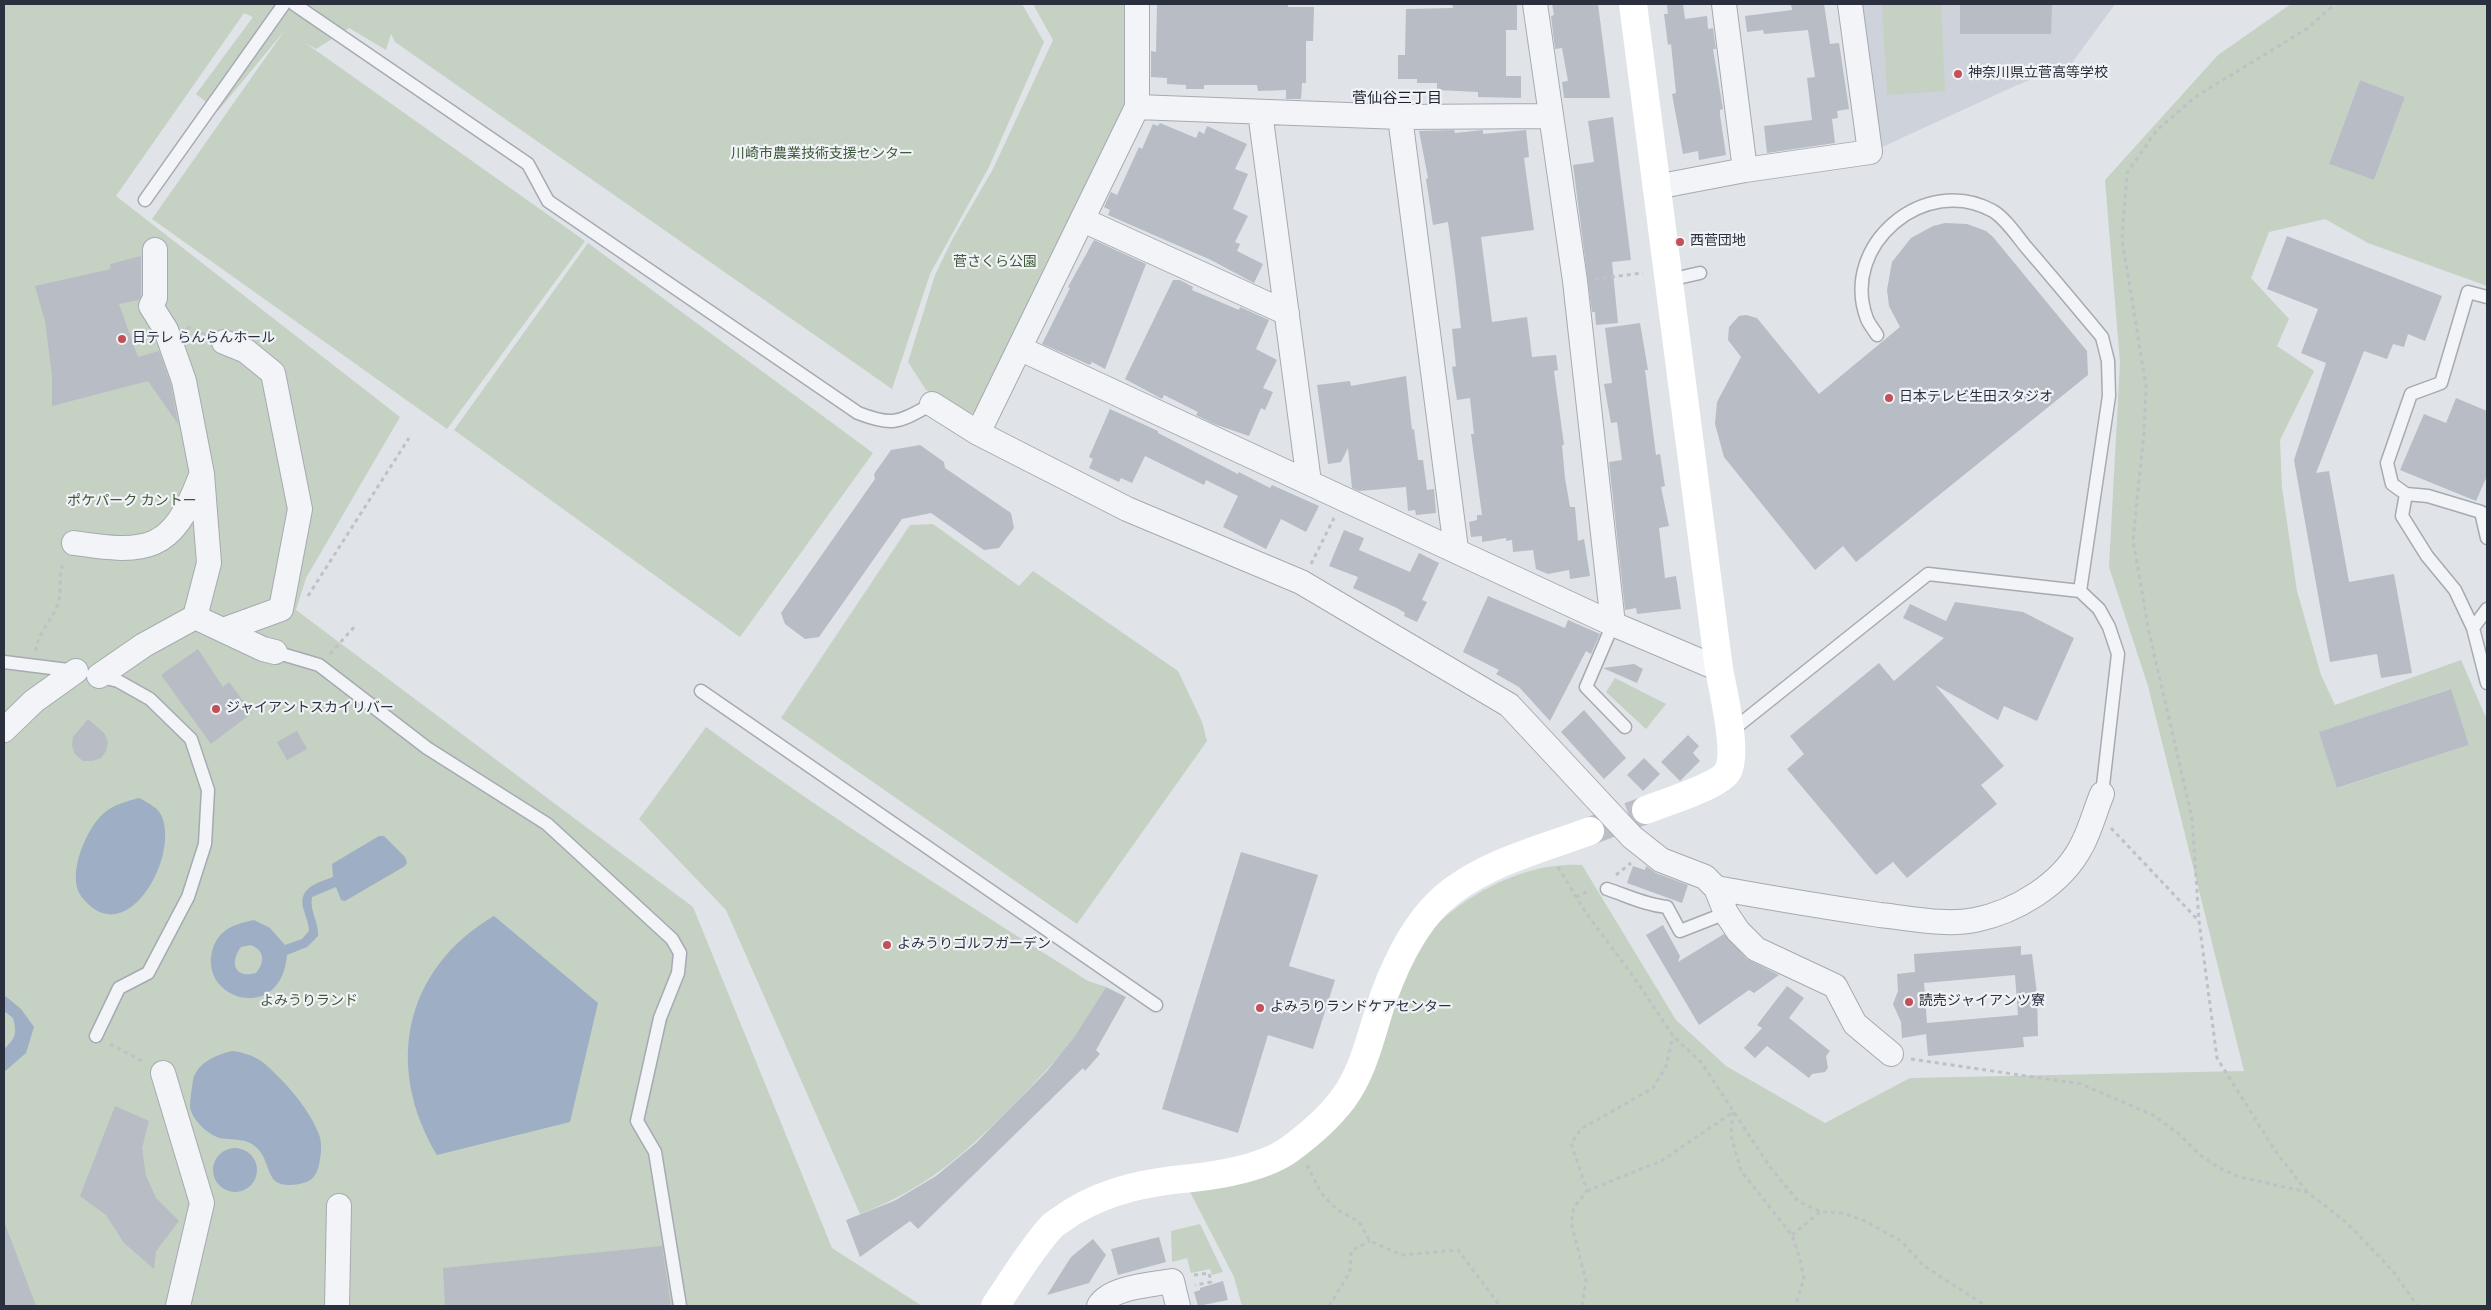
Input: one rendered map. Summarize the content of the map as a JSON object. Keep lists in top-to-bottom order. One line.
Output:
{"districts":["菅仙谷三丁目"],"parks":["川崎市農業技術支援センター","菅さくら公園","ポケパーク カントー","よみうりランド"],"places":["神奈川県立菅高等学校","西菅団地","日テレ らんらんホール","日本テレビ生田スタジオ","ジャイアントスカイリバー","よみうりゴルフガーデン","読売ジャイアンツ寮","よみうりランドケアセンター"]}
